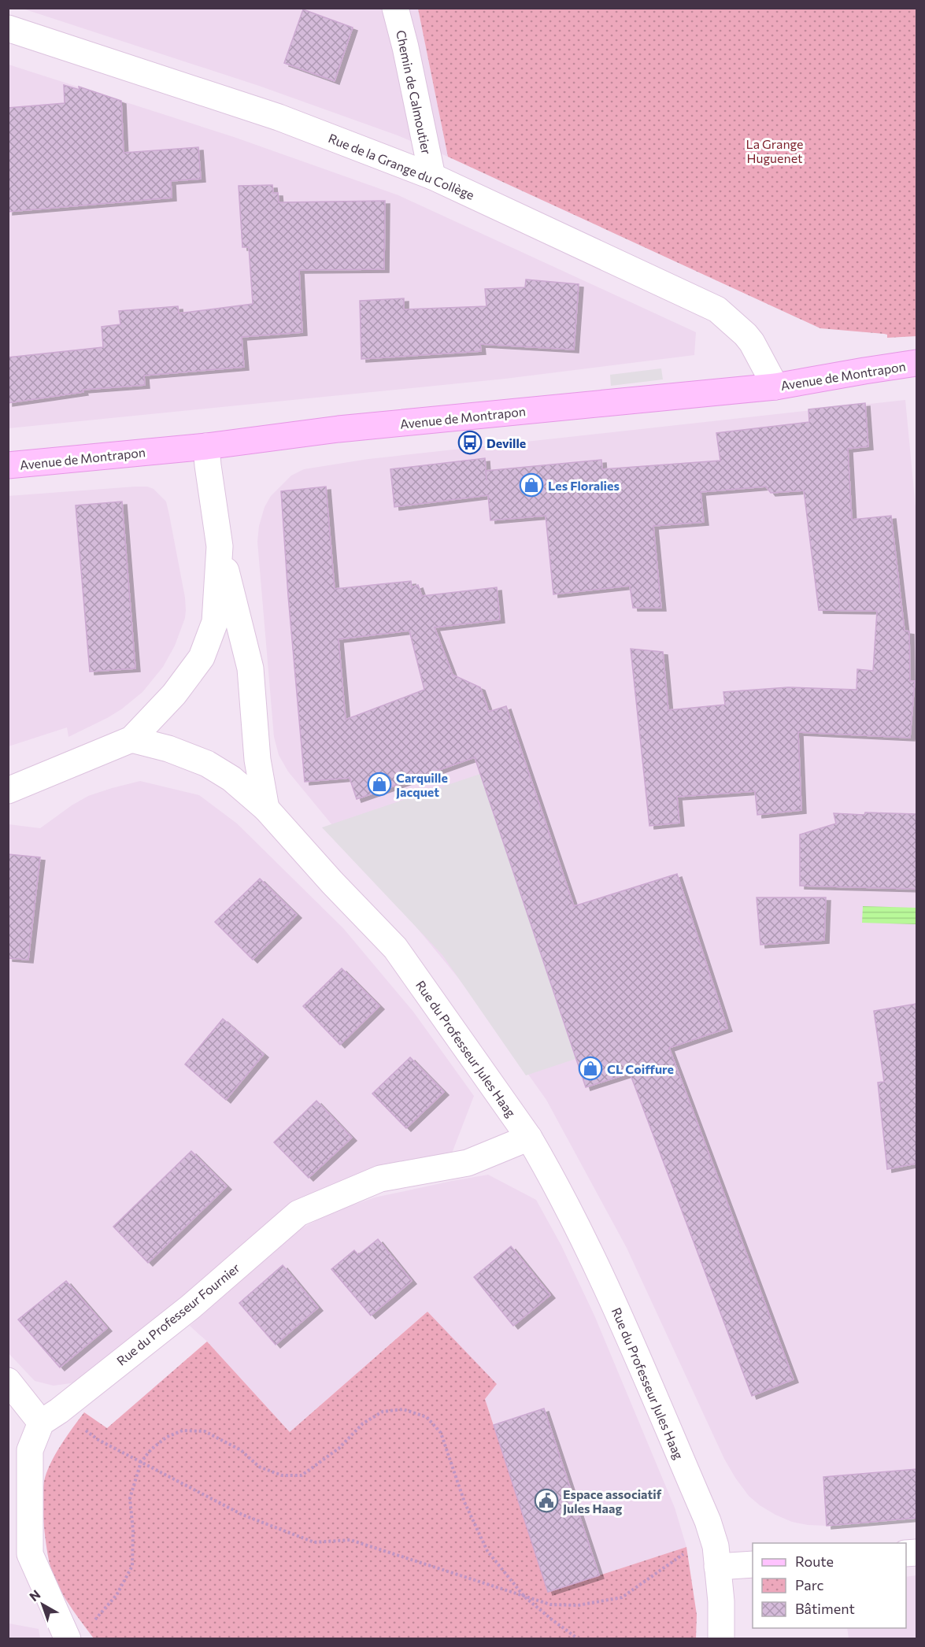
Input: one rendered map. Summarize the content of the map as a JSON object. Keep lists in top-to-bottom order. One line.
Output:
{"streets":{"street":["Chemin de Calmoutier","Rue de la Grange du Collège","Avenue de Montrapon","Rue du Professeur Jules Haag","Rue du Professeur Fournier"]},"crossings":[["Chemin de Calmoutier","Rue de la Grange du Collège"],["Rue de la Grange du Collège","Avenue de Montrapon"],["Rue du Professeur Jules Haag","Rue du Professeur Fournier"]],"parks":["La Grange Huguenet"],"places":{"bus stop":["Deville"],"shop":["Les Floralies","Carquille Jacquet","CL Coiffure"],"public building":["Espace associatif Jules Haag"]},"legend":["Route","Parc","Bâtiment"],"north":"top left"}
